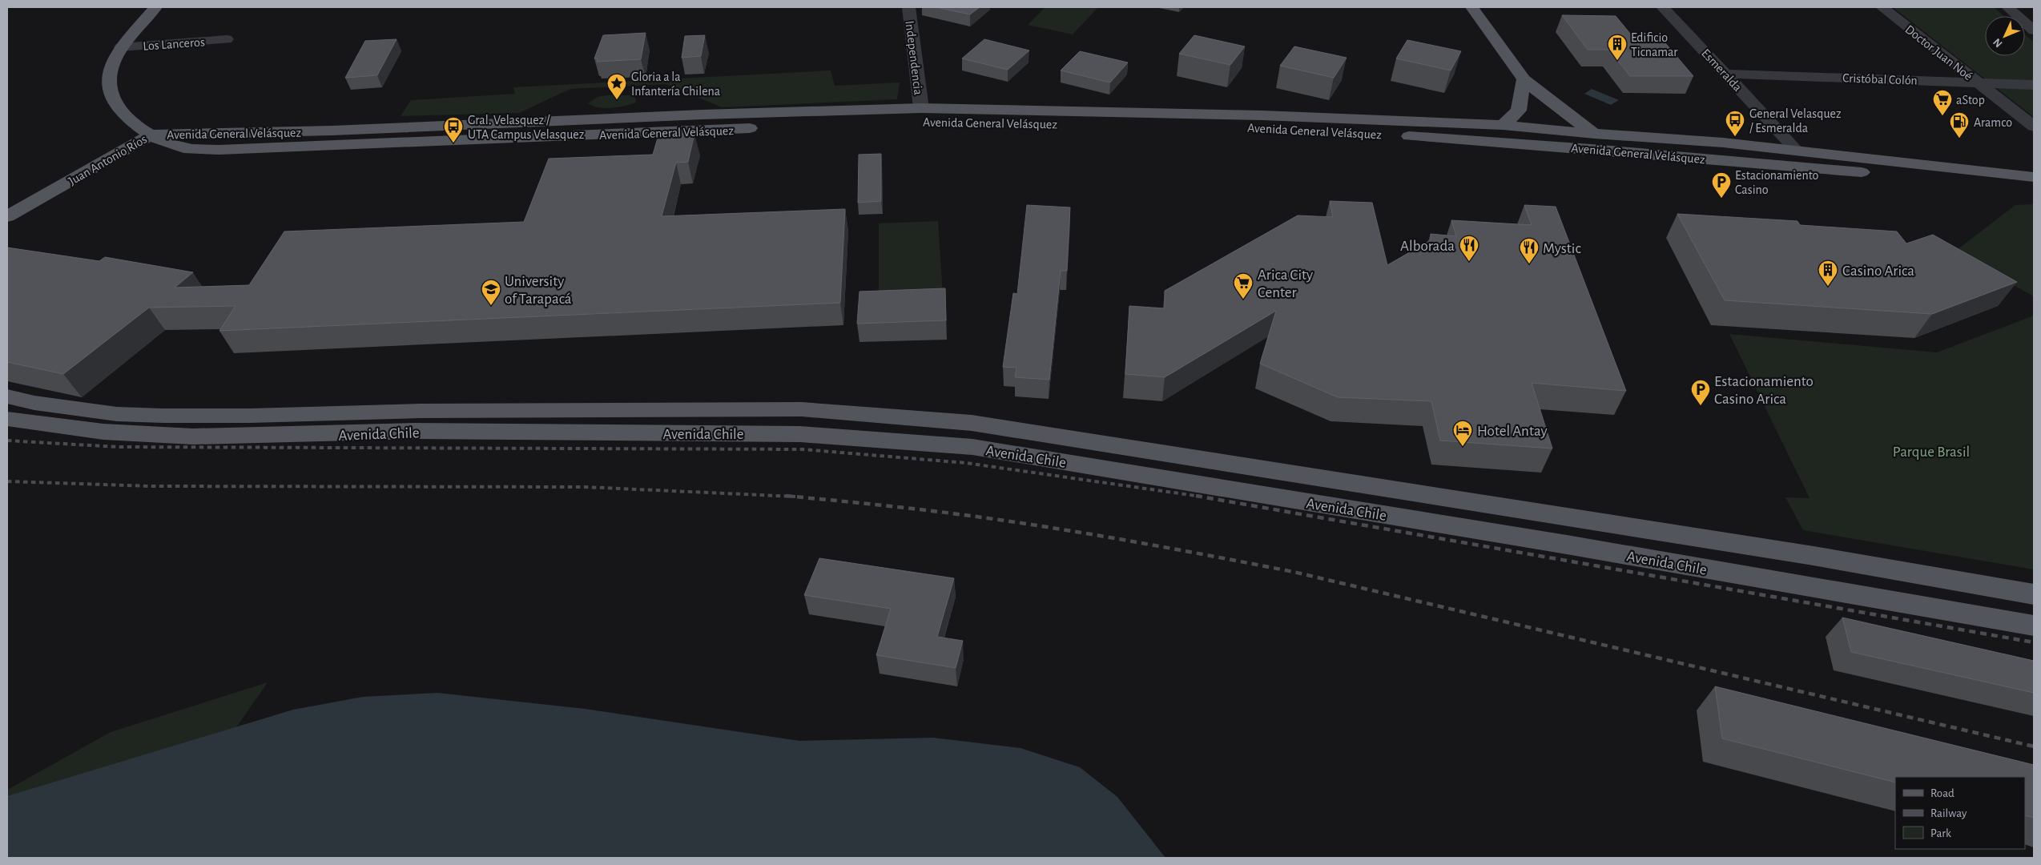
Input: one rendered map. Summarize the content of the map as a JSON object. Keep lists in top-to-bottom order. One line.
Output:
{"streets":{"main road":["Avenida General Velásquez","Juan Antonio Ríos","Avenida Chile"],"street":["Los Lanceros","Doctor Juan Noé","Independencia","Esmeralda","Cristóbal Colón"]},"crossings":[["Los Lanceros","Juan Antonio Ríos"],["Doctor Juan Noé","Cristóbal Colón"],["Independencia","Avenida General Velásquez"],["Esmeralda","Cristóbal Colón"],["Esmeralda","Avenida General Velásquez"],["Avenida General Velásquez","Juan Antonio Ríos"]],"parks":["Parque Brasil"],"places":{"building":["Edificio Ticnamar","Casino Arica"],"place":["Gloria a la Infantería Chilena"],"supermarket":["aStop","Arica City Center"],"bus stop":["General Velasquez / Esmeralda","Gral. Velasquez / UTA Campus Velasquez"],"fuel station":["Aramco"],"parking":["Estacionamiento Casino","Estacionamiento Casino Arica"],"restaurant":["Alborada","Mystic"],"school or university":["University of Tarapacá"],"hotel":["Hotel Antay"]},"legend":["Road","Railway","Park"],"north":"bottom left"}
